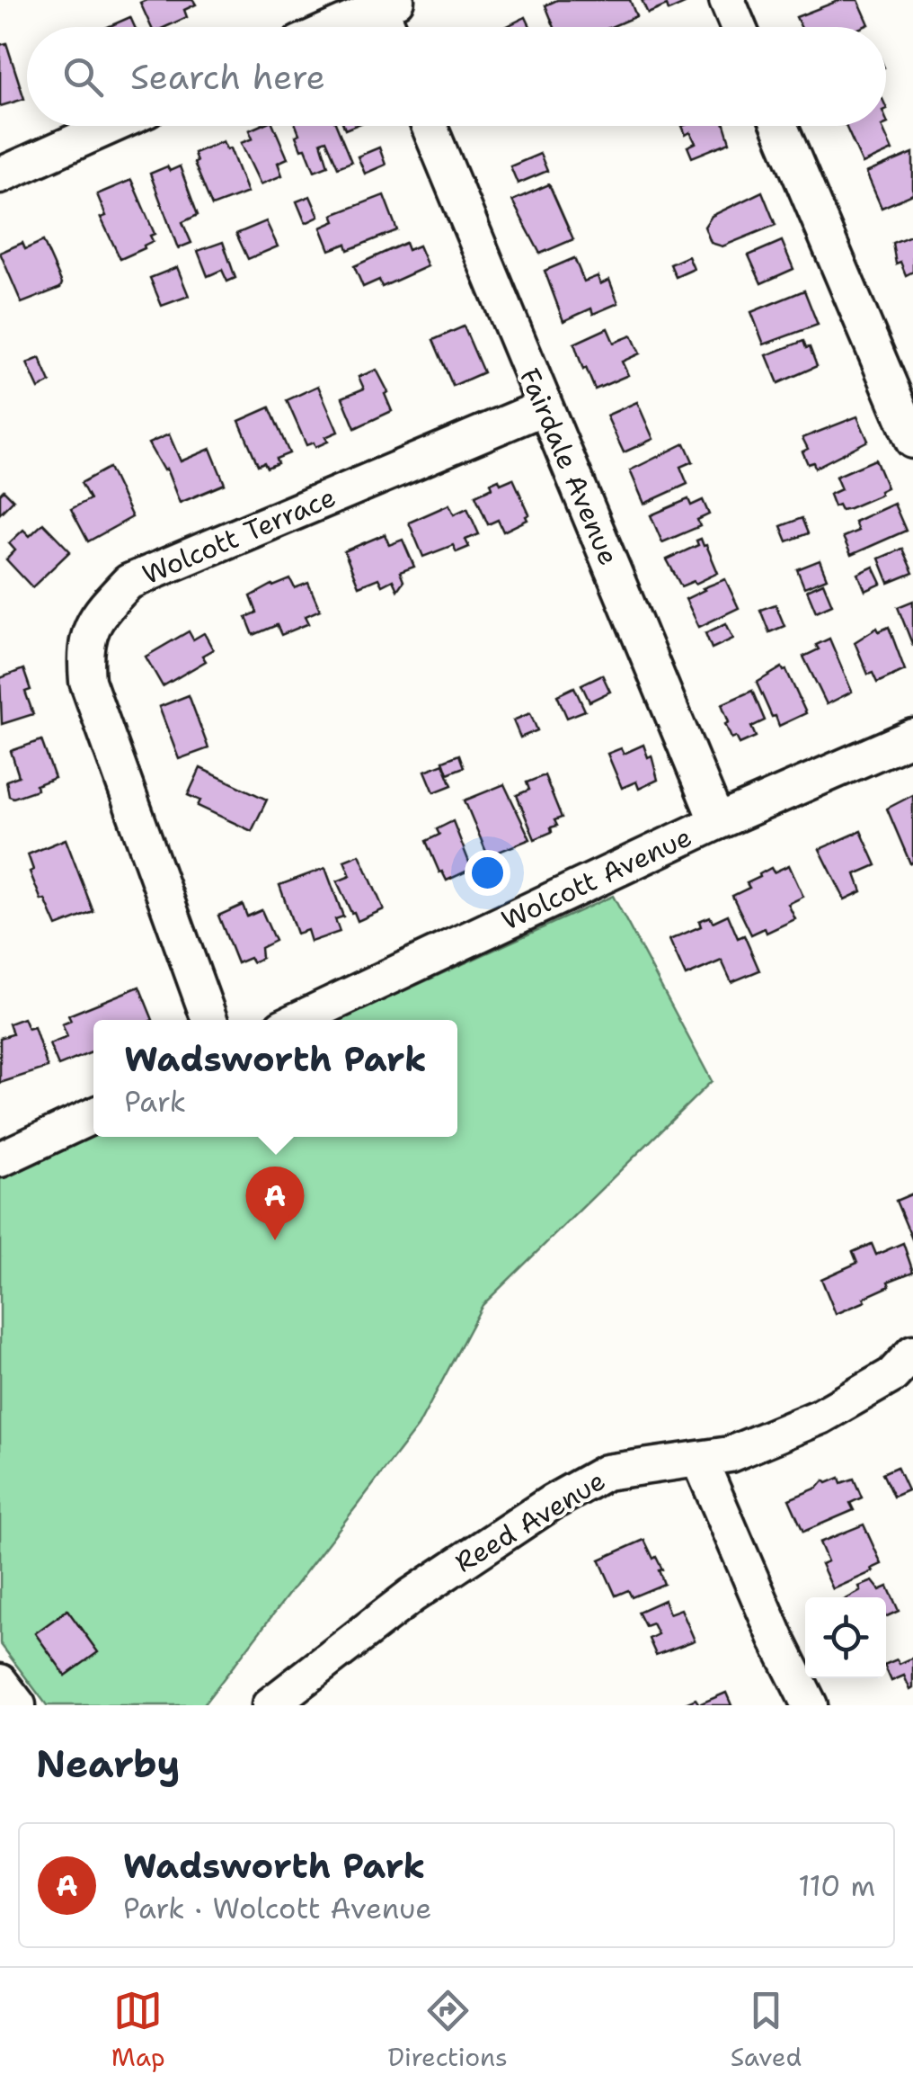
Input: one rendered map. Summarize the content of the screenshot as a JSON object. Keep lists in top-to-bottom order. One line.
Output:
{"streets":{"street":["Fairdale Avenue","Wolcott Terrace","Wolcott Avenue","Reed Avenue"]},"crossings":[["Fairdale Avenue","Wolcott Terrace"],["Fairdale Avenue","Wolcott Avenue"]],"page":{"search":"Search here","popup":["Wadsworth Park","Park"],"pins":"A","heading":"Nearby","list":[{"mark":"A","name":"Wadsworth Park","note":"Park · Wolcott Avenue","value":"110 m"}],"nav":["Map","Directions","Saved"]}}
